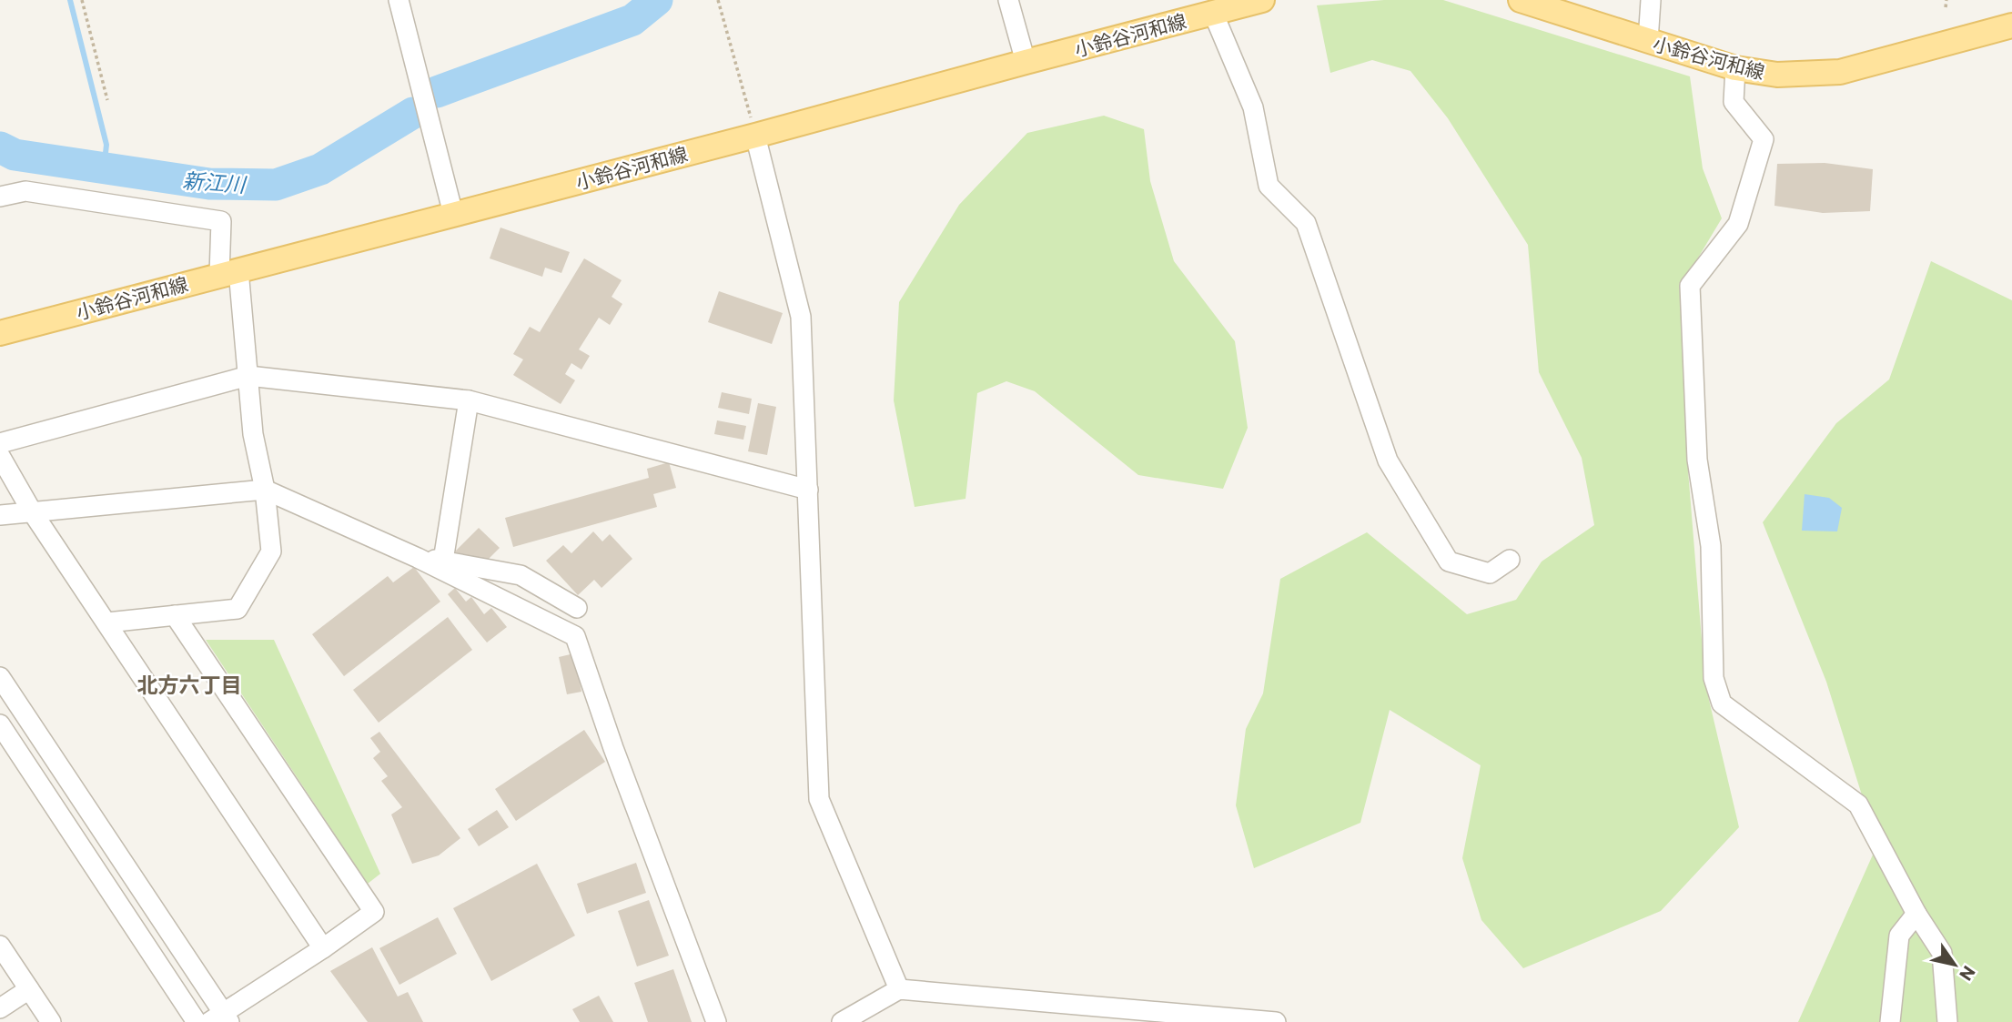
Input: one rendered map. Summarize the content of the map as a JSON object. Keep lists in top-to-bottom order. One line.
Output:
{"streets":{"main road":["小鈴谷河和線"]},"districts":["北方六丁目"],"water":["新江川"],"north":"bottom right"}
